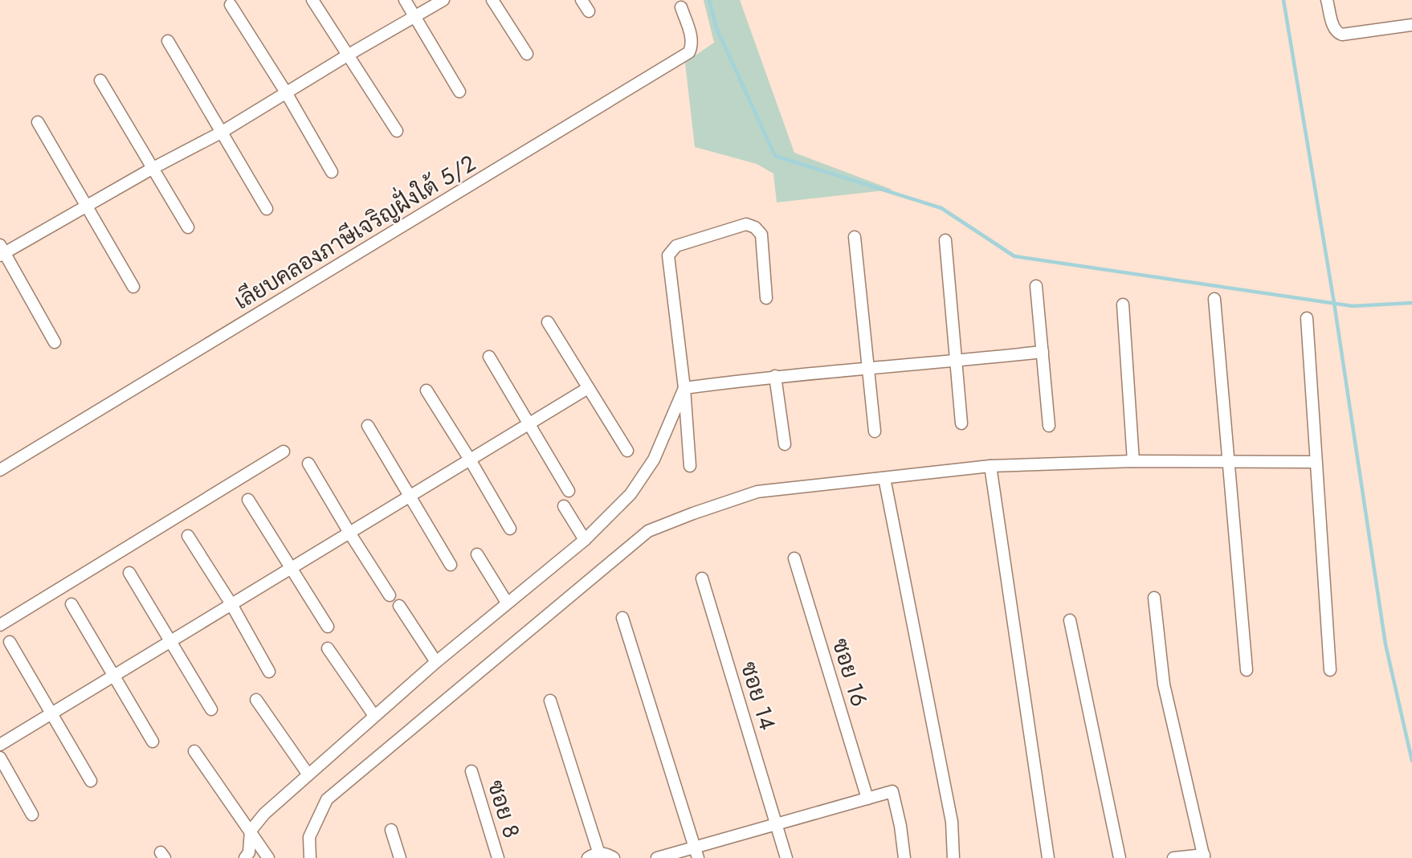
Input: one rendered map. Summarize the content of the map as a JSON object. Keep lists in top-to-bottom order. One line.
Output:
{"streets":{"street":["เลียบคลองภาษีเจริญฝั่งใต้ 5/2","ซอย 16","ซอย 14","ซอย 8"]}}
